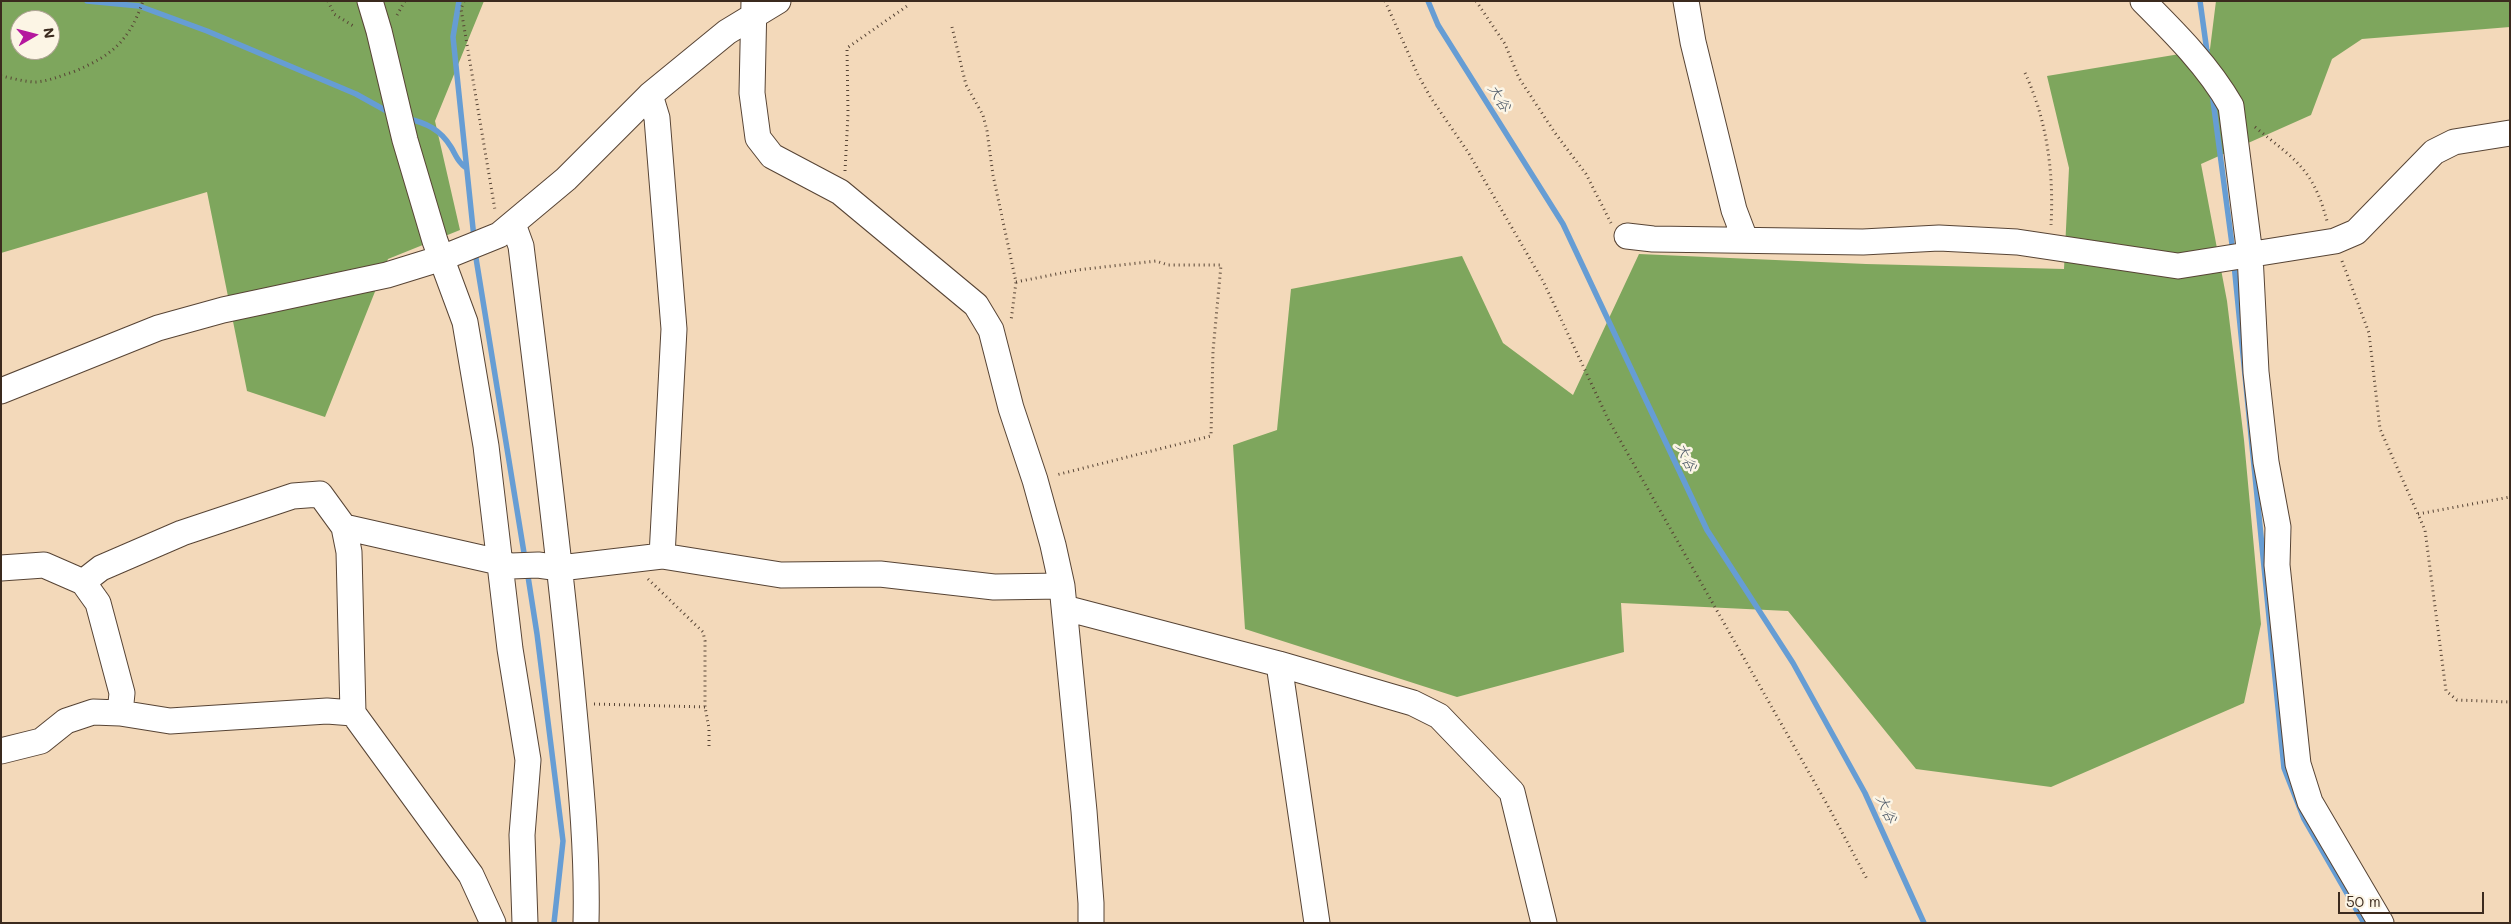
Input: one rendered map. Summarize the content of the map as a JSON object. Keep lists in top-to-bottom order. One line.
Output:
{"water":["大谷"],"scale_bar":"50 m","north":"right"}
